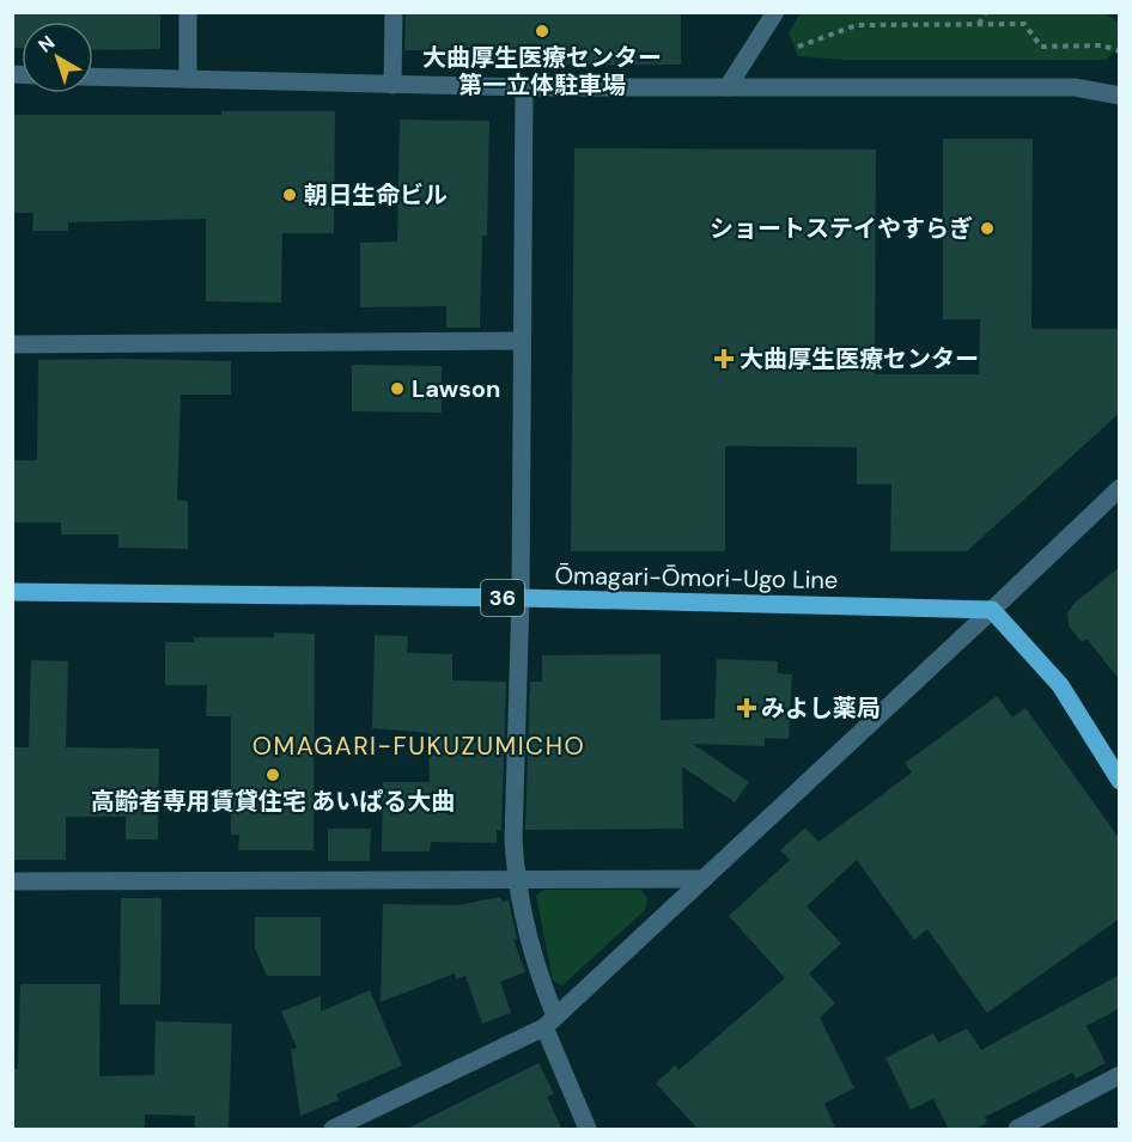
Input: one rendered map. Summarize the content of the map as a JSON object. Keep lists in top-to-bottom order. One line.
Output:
{"streets":{"main road":["Ōmagari-Ōmori-Ugo Line","36"]},"districts":["OMAGARI-FUKUZUMICHO"],"places":{"other":["大曲厚生医療センター 第一立体駐車場","朝日生命ビル","ショートステイやすらぎ","Lawson","高齢者専用賃貸住宅 あいぱる大曲"],"health":["大曲厚生医療センター","みよし薬局"]},"north":"top left"}
